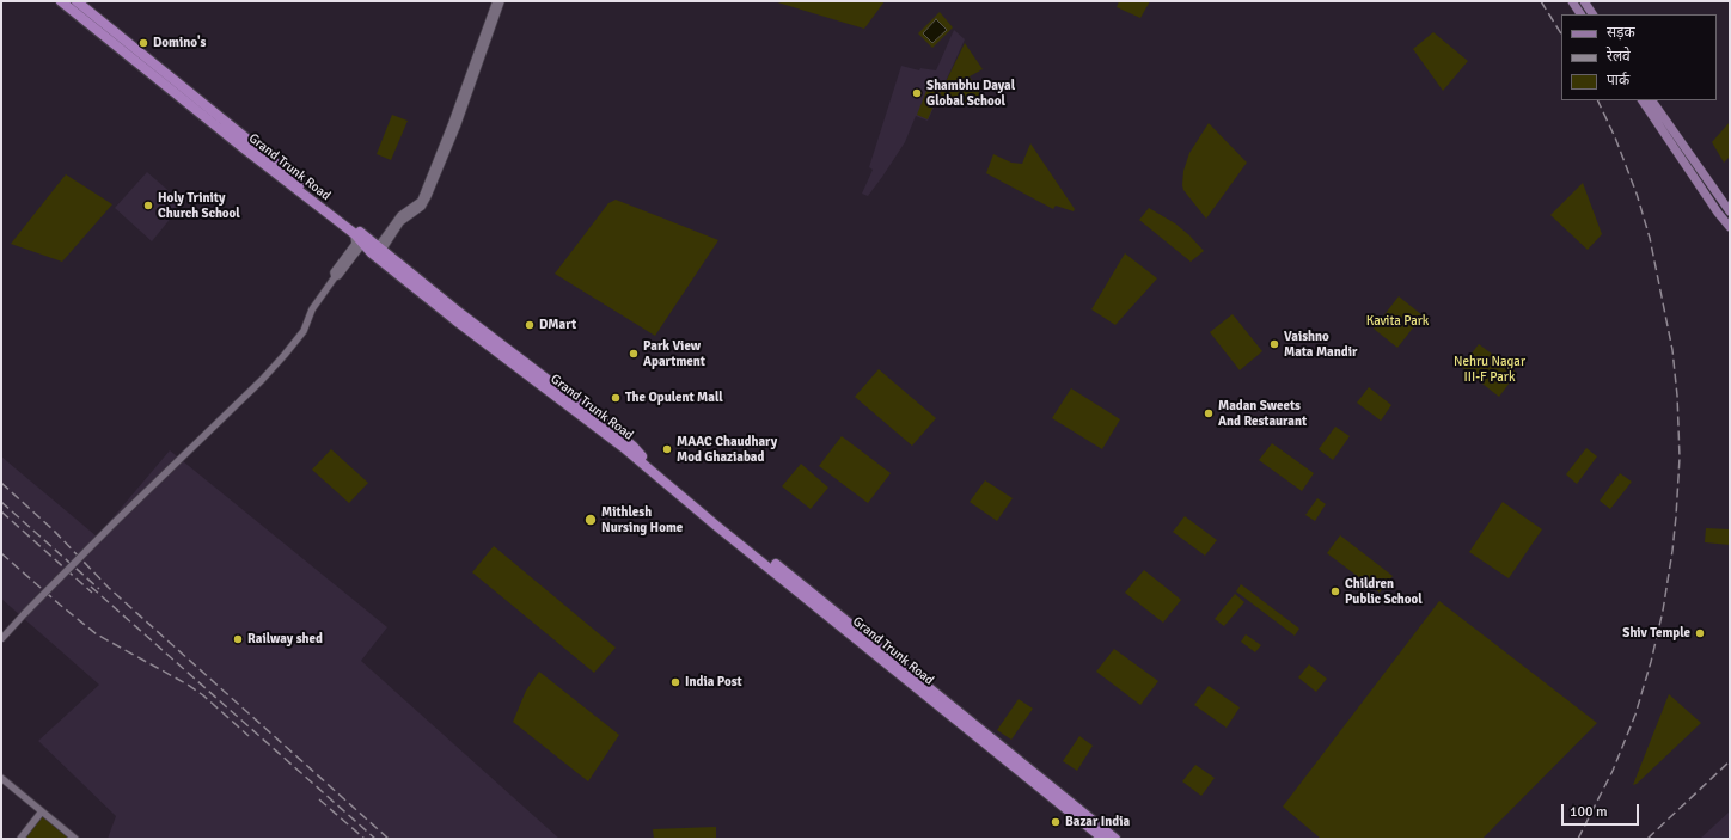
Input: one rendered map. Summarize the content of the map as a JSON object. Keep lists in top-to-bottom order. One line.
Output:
{"streets":{"highway":["Grand Trunk Road"]},"parks":["Kavita Park","Nehru Nagar III-F Park"],"places":["Domino's","Shambhu Dayal Global School","Holy Trinity Church School","DMart","Vaishno Mata Mandir","Park View Apartment","The Opulent Mall","Madan Sweets And Restaurant","MAAC Chaudhary Mod Ghaziabad","Mithlesh Nursing Home","Children Public School","Shiv Temple","Railway shed","India Post","Bazar India"],"legend":["सड़क","रेलवे","पार्क"],"scale_bar":"100 m"}
